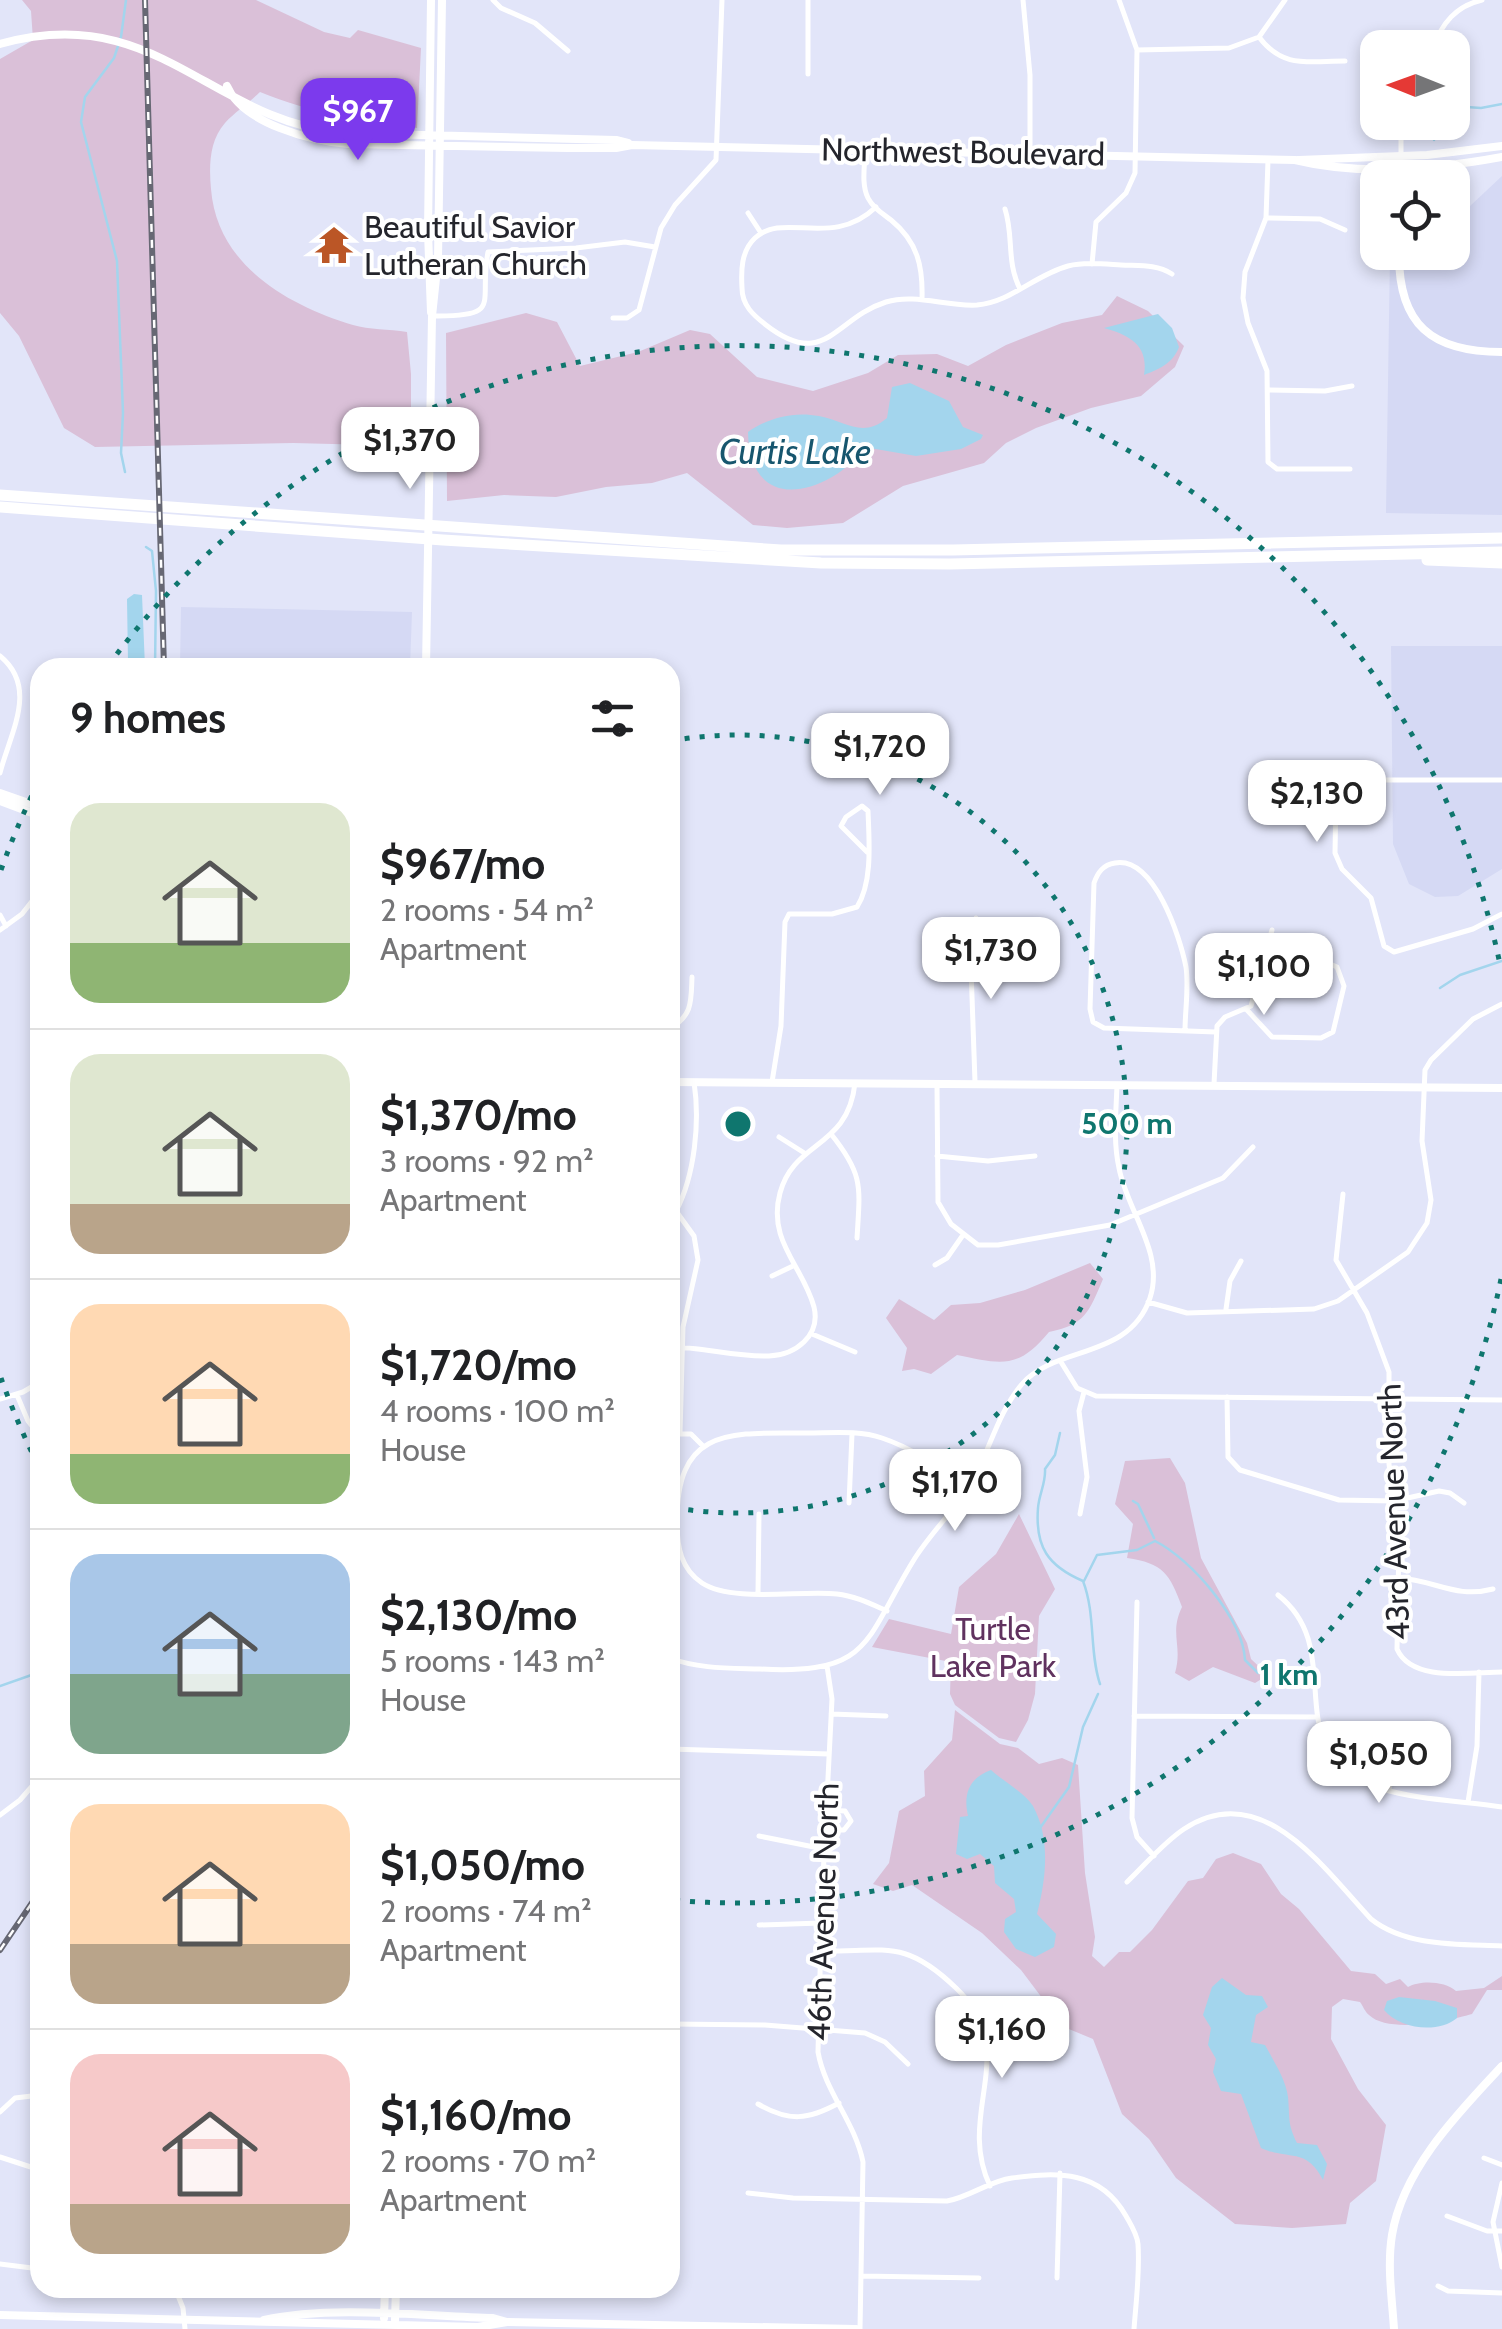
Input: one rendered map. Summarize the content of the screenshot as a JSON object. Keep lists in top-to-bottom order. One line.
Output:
{"streets":{"main road":["Northwest Boulevard"],"street":["43rd Avenue North","46th Avenue North"]},"water":["Curtis Lake"],"parks":["Turtle Lake Park"],"places":{"temple":["Beautiful Savior Lutheran Church"]},"north":"left","page":{"price":["$967","$1,370","$1,720","$2,130","$1,730","$1,100","$1,170","$1,050","$1,160"],"heading":"9 homes","list":[{"name":"$967/mo","note":"2 rooms · 54 m² · Apartment"},{"name":"$1,370/mo","note":"3 rooms · 92 m² · Apartment"},{"name":"$1,720/mo","note":"4 rooms · 100 m² · House"},{"name":"$2,130/mo","note":"5 rooms · 143 m² · House"},{"name":"$1,050/mo","note":"2 rooms · 74 m² · Apartment"},{"name":"$1,160/mo","note":"2 rooms · 70 m² · Apartment"}]},"rings":["500 m","1 km"]}
